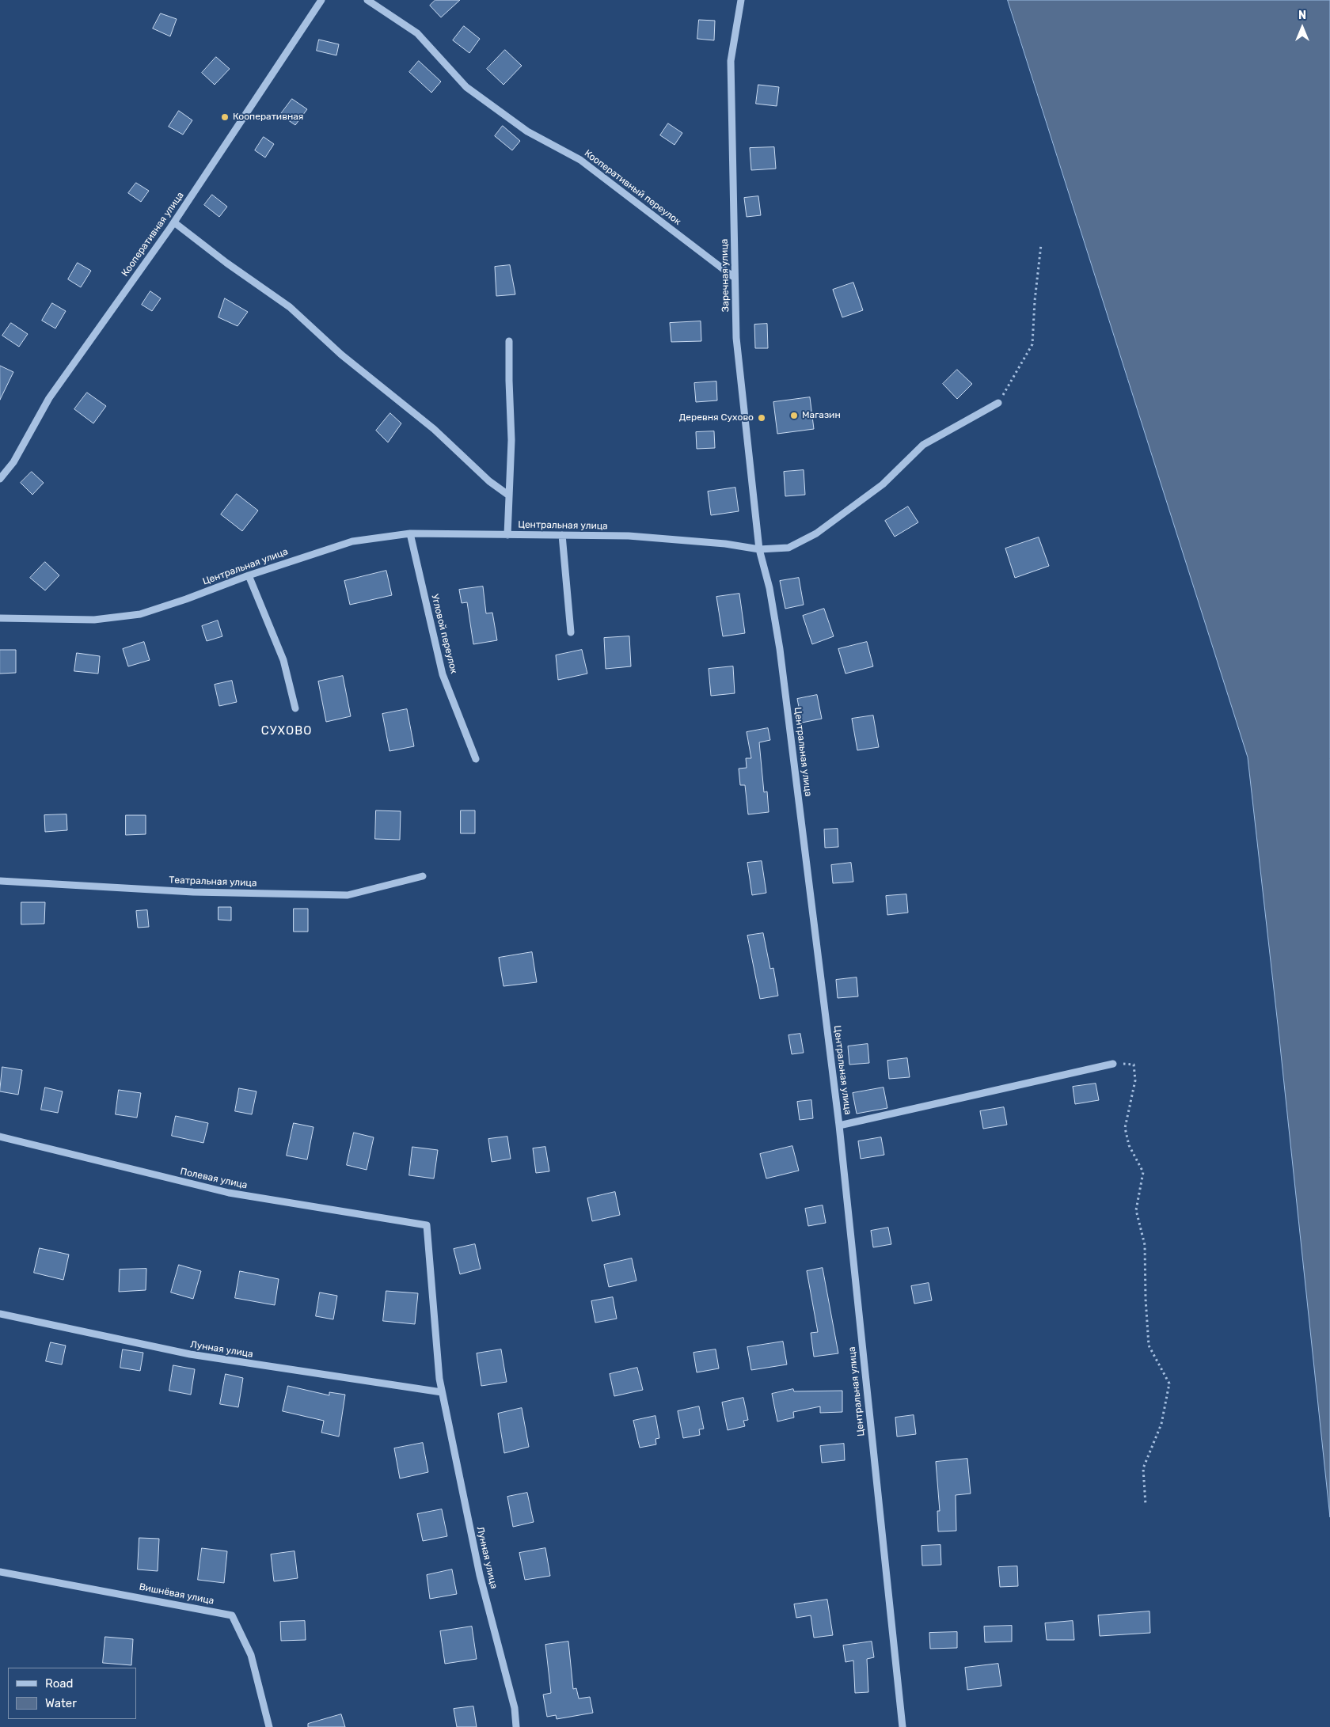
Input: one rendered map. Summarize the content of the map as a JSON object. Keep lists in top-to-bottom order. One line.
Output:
{"streets":{"street":["Кооперативный переулок","Кооперативная улица","Заречная улица","Центральная улица","Угловой переулок","Театральная улица","Полевая улица","Лунная улица","Вишнёвая улица"]},"crossings":[["Кооперативный переулок","Заречная улица"],["Заречная улица","Центральная улица"],["Центральная улица","Угловой переулок"],["Полевая улица","Лунная улица"]],"districts":["СУХОВО"],"places":["Кооперативная","Магазин","Деревня Сухово"],"legend":["Road","Water"],"north":"top"}
